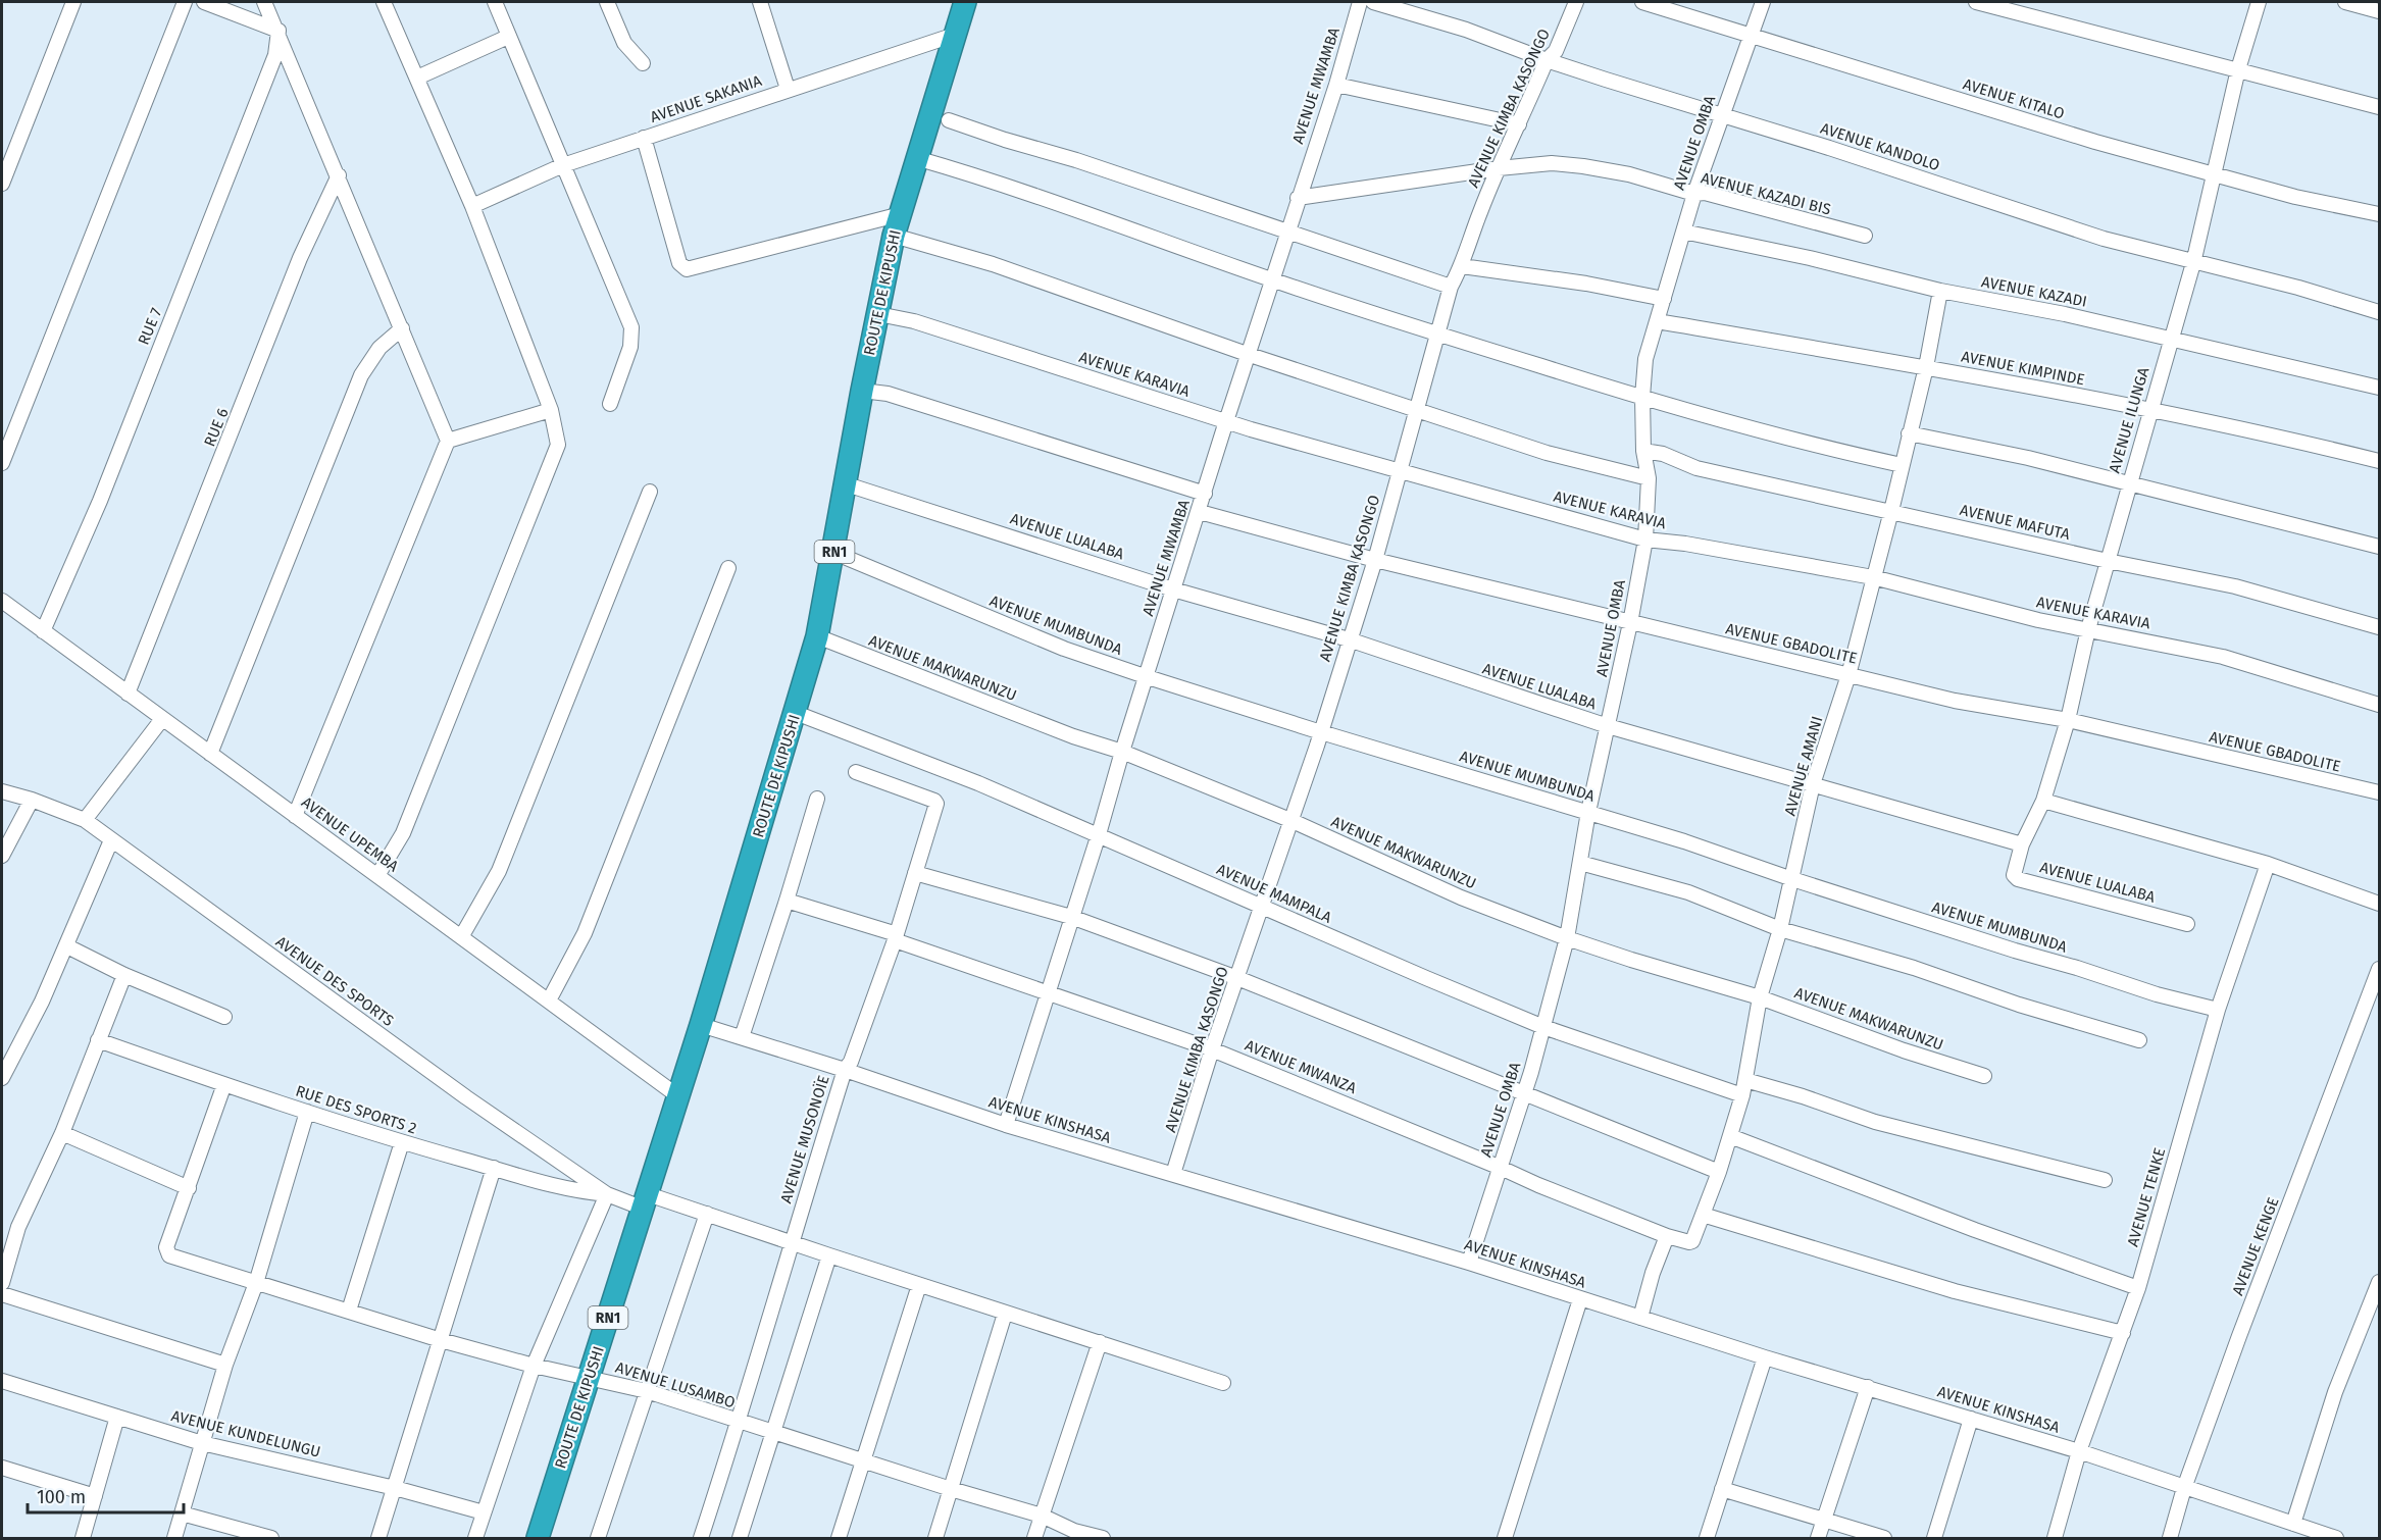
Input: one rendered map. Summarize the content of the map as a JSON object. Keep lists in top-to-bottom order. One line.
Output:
{"streets":{"highway":["ROUTE DE KIPUSHI","RN1"],"street":["AVENUE MWAMBA","AVENUE SAKANIA","AVENUE KITALO","AVENUE KIMBA KASONGO","AVENUE OMBA","AVENUE KANDOLO","AVENUE KAZADI BIS","AVENUE KAZADI","RUE 7","AVENUE KIMPINDE","AVENUE KARAVIA","AVENUE ILUNGA","RUE 6","AVENUE MAFUTA","AVENUE LUALABA","AVENUE MUMBUNDA","AVENUE GBADOLITE","AVENUE MAKWARUNZU","AVENUE AMANI","AVENUE UPEMBA","AVENUE MAMPALA","AVENUE DES SPORTS","AVENUE MWANZA","RUE DES SPORTS 2","AVENUE KINSHASA","AVENUE MUSONOÏE","AVENUE TENKE","AVENUE KENGE","AVENUE LUSAMBO","AVENUE KUNDELUNGU"]},"crossings":[["AVENUE MWAMBA","AVENUE KAZADI BIS"],["AVENUE MWAMBA","AVENUE KARAVIA"],["AVENUE MWAMBA","AVENUE LUALABA"],["AVENUE MWAMBA","AVENUE MUMBUNDA"],["AVENUE MWAMBA","AVENUE GBADOLITE"],["AVENUE MWAMBA","AVENUE MAKWARUNZU"],["AVENUE MWAMBA","AVENUE MAMPALA"],["AVENUE MWAMBA","AVENUE MWANZA"],["AVENUE MWAMBA","AVENUE KINSHASA"],["AVENUE SAKANIA","ROUTE DE KIPUSHI"],["AVENUE KITALO","AVENUE OMBA"],["AVENUE KITALO","AVENUE ILUNGA"],["AVENUE KIMBA KASONGO","AVENUE KANDOLO"],["AVENUE KIMBA KASONGO","AVENUE KAZADI BIS"],["AVENUE KIMBA KASONGO","AVENUE KARAVIA"],["AVENUE KIMBA KASONGO","AVENUE LUALABA"],["AVENUE KIMBA KASONGO","AVENUE MUMBUNDA"],["AVENUE KIMBA KASONGO","AVENUE GBADOLITE"],["AVENUE KIMBA KASONGO","AVENUE MAKWARUNZU"],["AVENUE KIMBA KASONGO","AVENUE MAMPALA"],["AVENUE KIMBA KASONGO","AVENUE MWANZA"],["AVENUE KIMBA KASONGO","AVENUE KINSHASA"],["AVENUE OMBA","AVENUE KANDOLO"],["AVENUE OMBA","AVENUE KAZADI BIS"],["AVENUE OMBA","AVENUE KAZADI"],["AVENUE OMBA","AVENUE KIMPINDE"],["AVENUE OMBA","AVENUE KARAVIA"],["AVENUE OMBA","AVENUE MAFUTA"],["AVENUE OMBA","AVENUE LUALABA"],["AVENUE OMBA","AVENUE MUMBUNDA"],["AVENUE OMBA","AVENUE GBADOLITE"],["AVENUE OMBA","AVENUE MAKWARUNZU"],["AVENUE OMBA","AVENUE MAMPALA"],["AVENUE OMBA","AVENUE MWANZA"],["AVENUE OMBA","AVENUE KINSHASA"],["AVENUE KANDOLO","AVENUE ILUNGA"],["AVENUE KAZADI","AVENUE ILUNGA"],["AVENUE KAZADI","AVENUE AMANI"],["ROUTE DE KIPUSHI","AVENUE KARAVIA"],["ROUTE DE KIPUSHI","AVENUE LUALABA"],["ROUTE DE KIPUSHI","AVENUE MUMBUNDA"],["ROUTE DE KIPUSHI","AVENUE MAKWARUNZU"],["ROUTE DE KIPUSHI","AVENUE UPEMBA"],["ROUTE DE KIPUSHI","AVENUE MAMPALA"],["ROUTE DE KIPUSHI","AVENUE DES SPORTS"],["ROUTE DE KIPUSHI","AVENUE KINSHASA"],["ROUTE DE KIPUSHI","AVENUE LUSAMBO"],["RUE 7","AVENUE UPEMBA"],["AVENUE KIMPINDE","AVENUE ILUNGA"],["AVENUE KIMPINDE","AVENUE AMANI"],["AVENUE KARAVIA","AVENUE ILUNGA"],["AVENUE KARAVIA","AVENUE AMANI"],["AVENUE ILUNGA","AVENUE MAFUTA"],["AVENUE ILUNGA","AVENUE LUALABA"],["AVENUE ILUNGA","AVENUE GBADOLITE"],["RUE 6","AVENUE UPEMBA"],["AVENUE MAFUTA","AVENUE AMANI"],["AVENUE LUALABA","AVENUE AMANI"],["AVENUE MUMBUNDA","AVENUE AMANI"],["AVENUE MUMBUNDA","AVENUE TENKE"],["AVENUE GBADOLITE","AVENUE AMANI"],["AVENUE MAKWARUNZU","AVENUE AMANI"],["AVENUE AMANI","AVENUE MAMPALA"],["AVENUE AMANI","AVENUE MWANZA"],["AVENUE DES SPORTS","RUE DES SPORTS 2"],["AVENUE DES SPORTS","AVENUE MUSONOÏE"],["AVENUE MWANZA","AVENUE MUSONOÏE"],["AVENUE KINSHASA","AVENUE MUSONOÏE"],["AVENUE KINSHASA","AVENUE TENKE"],["AVENUE KINSHASA","AVENUE KENGE"],["AVENUE MUSONOÏE","AVENUE LUSAMBO"]],"scale_bar":"100 m"}
